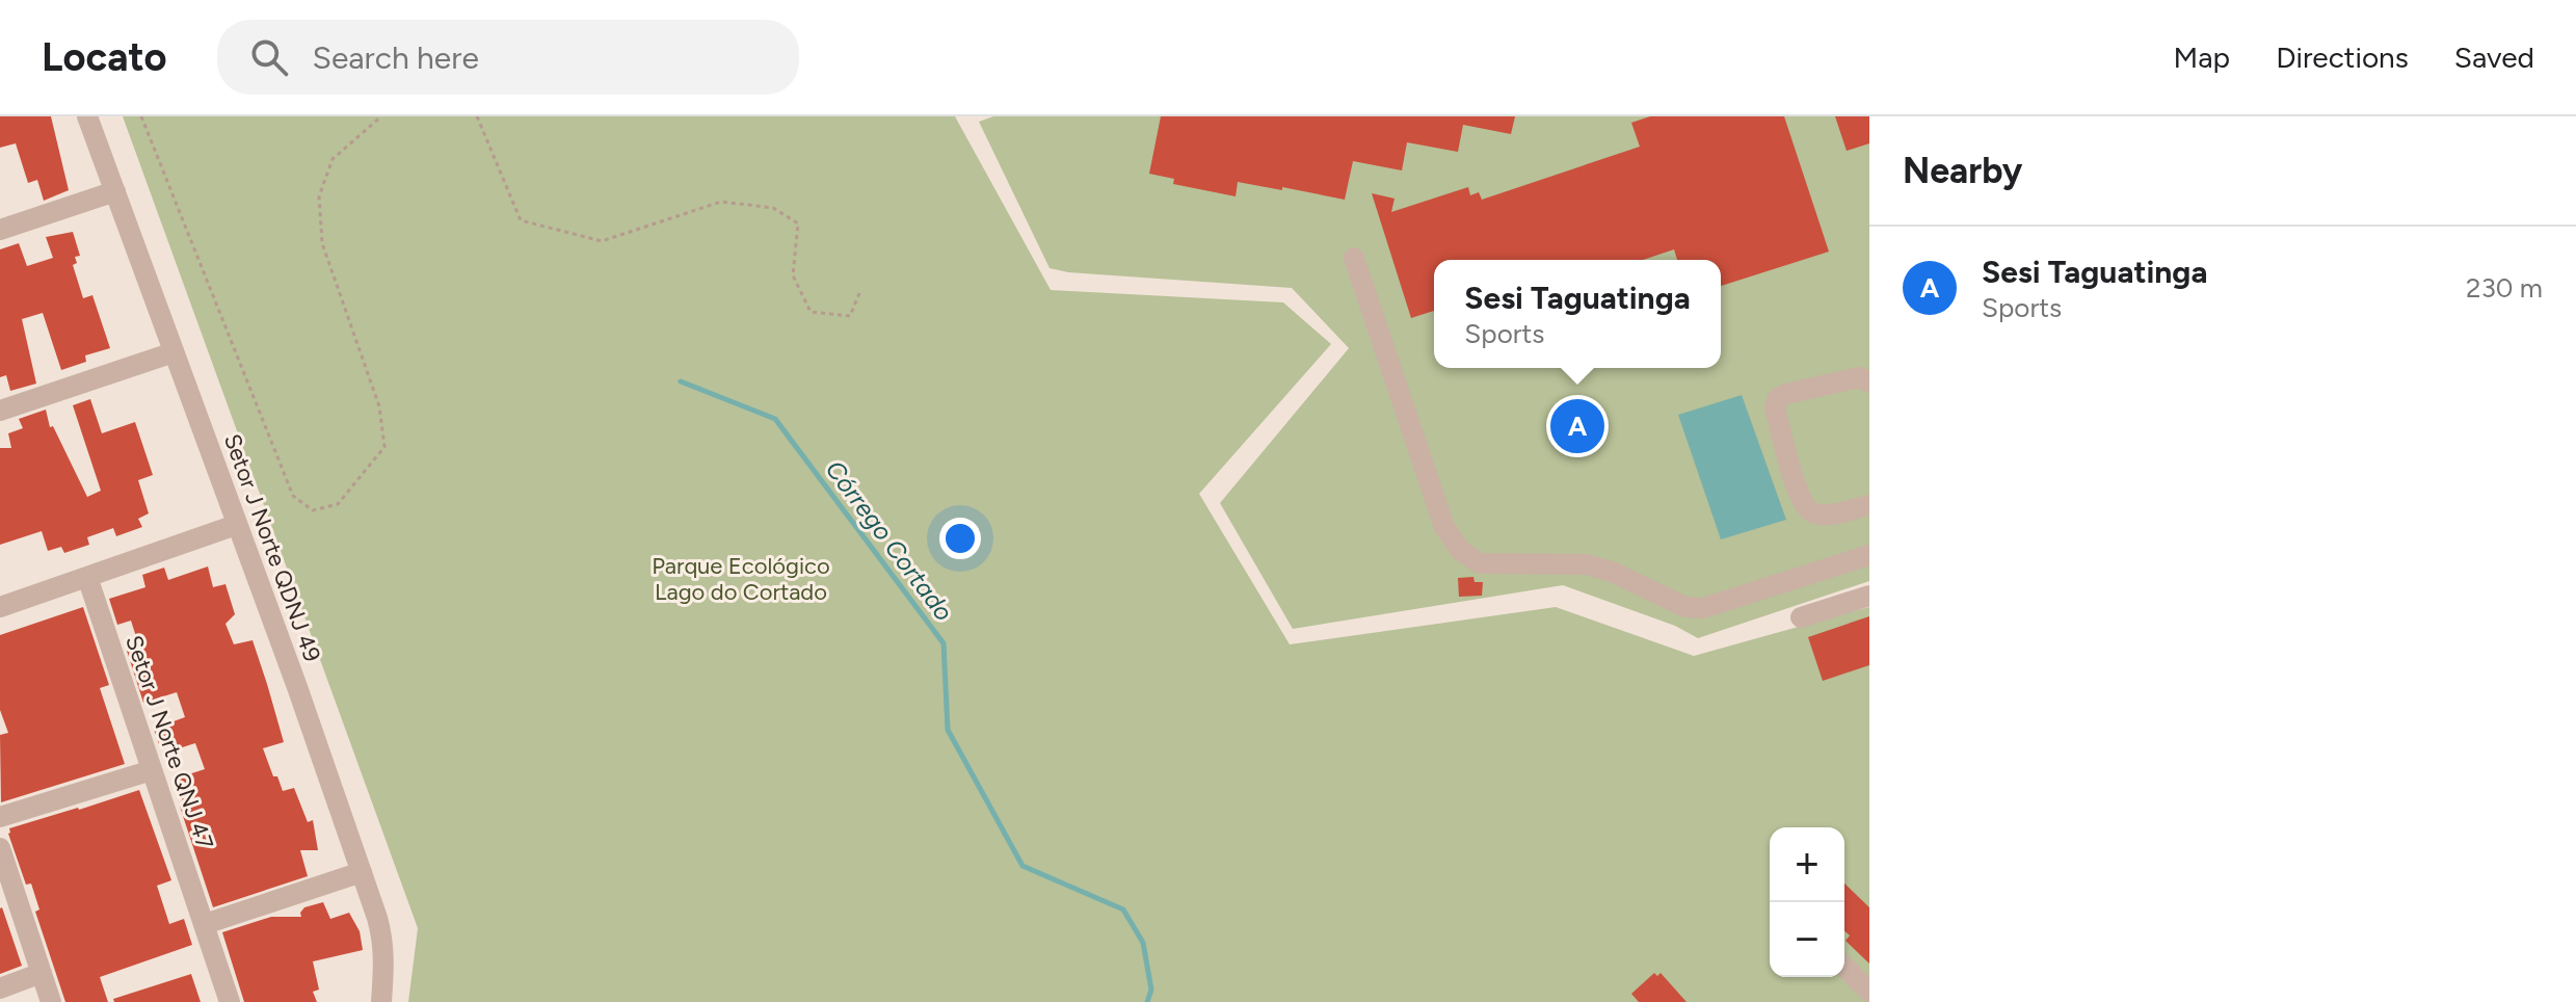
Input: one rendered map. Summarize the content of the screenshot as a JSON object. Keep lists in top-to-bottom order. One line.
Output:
{"streets":{"street":["Setor J Norte QDNJ 49","Setor J Norte QNJ 47"]},"water":["Córrego Cortado"],"parks":["Parque Ecológico Lago do Cortado"],"page":{"header":"Locato","search":"Search here","nav":["Map","Directions","Saved"],"heading":"Nearby","list":[{"mark":"A","name":"Sesi Taguatinga","note":"Sports","value":"230 m"}],"popup":["Sesi Taguatinga","Sports"],"pins":"A","map_buttons":["+","−"]}}
